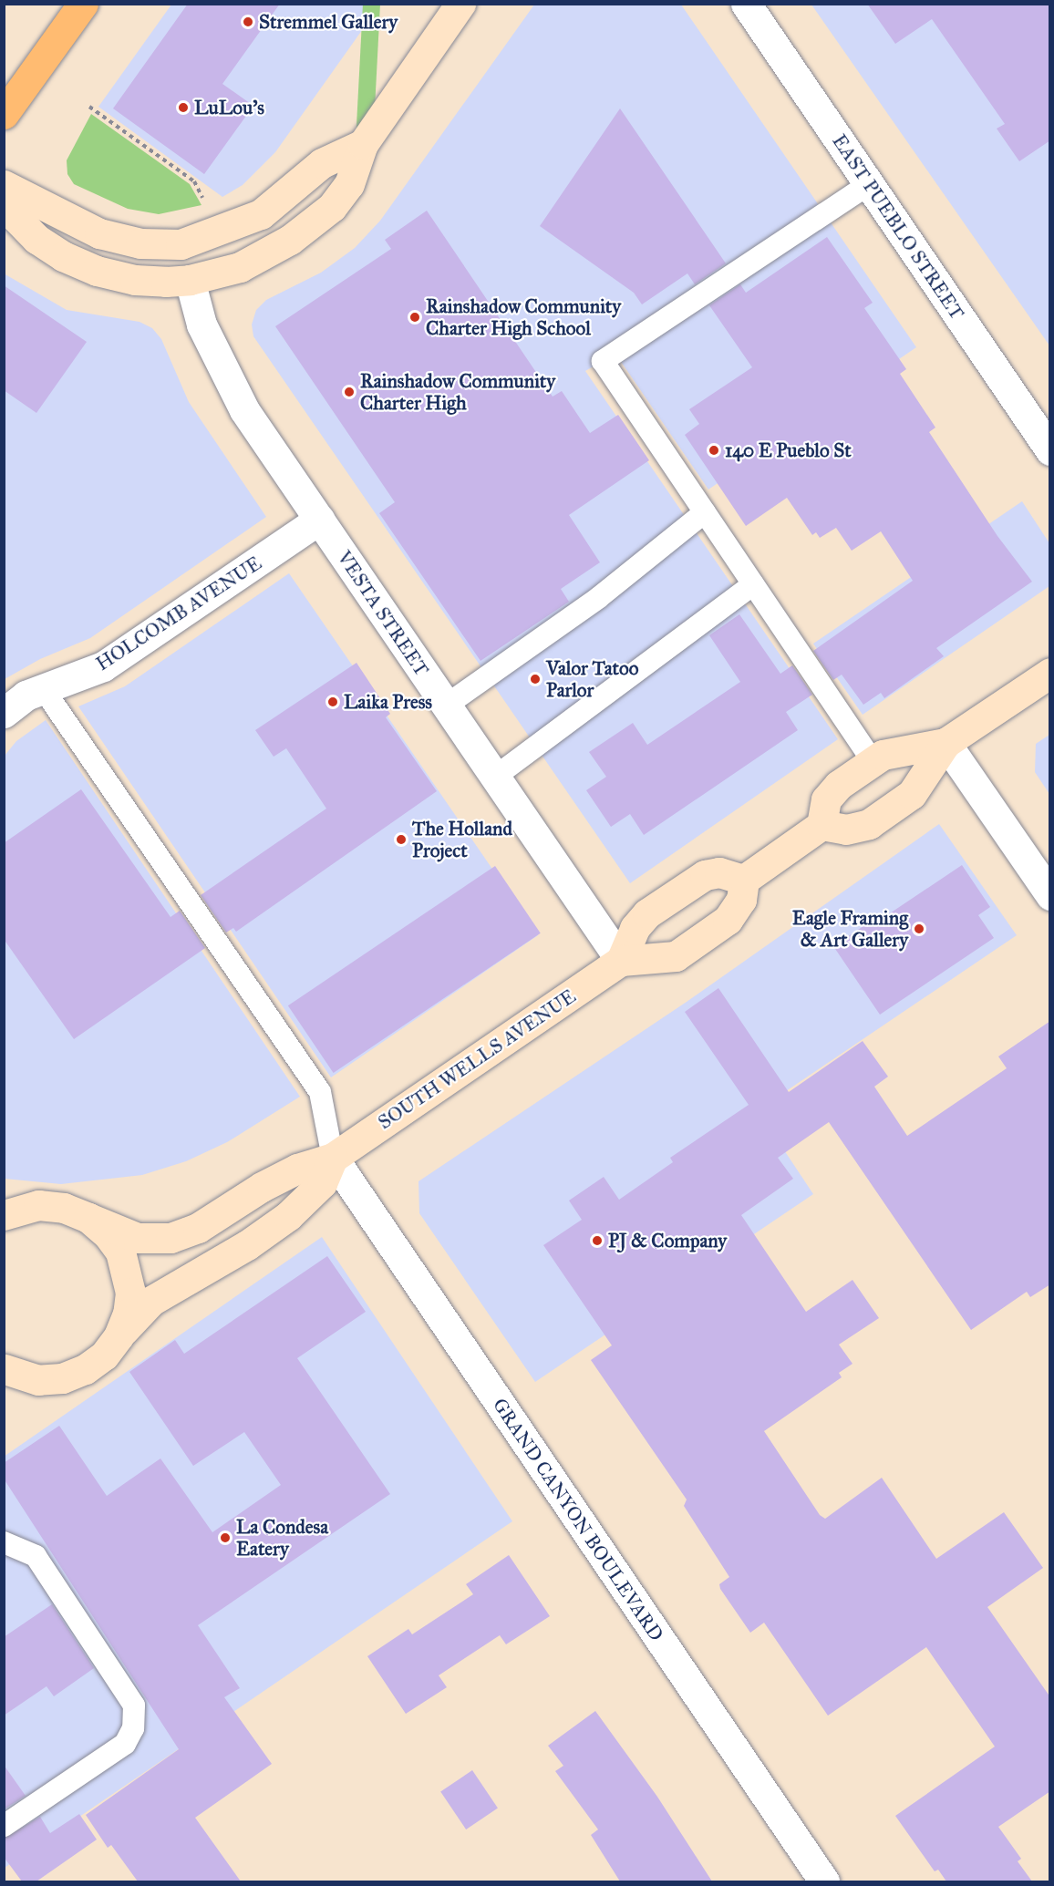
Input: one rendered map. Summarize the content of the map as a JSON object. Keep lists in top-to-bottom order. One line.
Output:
{"streets":{"main road":["SOUTH WELLS AVENUE"],"street":["EAST PUEBLO STREET","HOLCOMB AVENUE","VESTA STREET","GRAND CANYON BOULEVARD"]},"crossings":[["HOLCOMB AVENUE","VESTA STREET"],["VESTA STREET","SOUTH WELLS AVENUE"],["SOUTH WELLS AVENUE","GRAND CANYON BOULEVARD"]],"places":["Stremmel Gallery","LuLou's","Rainshadow Community Charter High School","Rainshadow Community Charter High","140 E Pueblo St","Valor Tatoo Parlor","Laika Press","The Holland Project","Eagle Framing & Art Gallery","PJ & Company","La Condesa Eatery"]}
